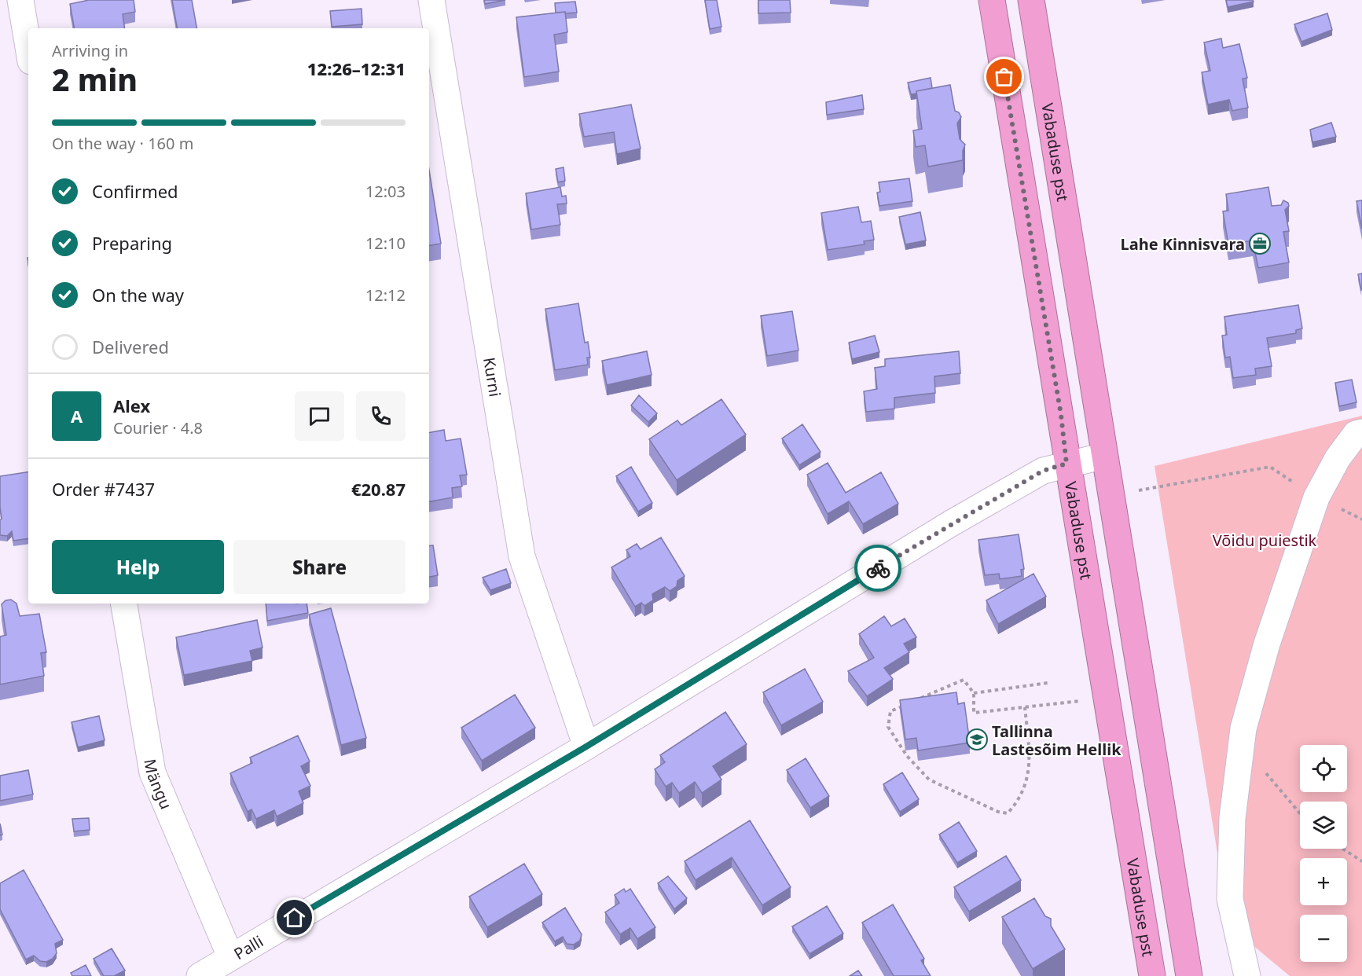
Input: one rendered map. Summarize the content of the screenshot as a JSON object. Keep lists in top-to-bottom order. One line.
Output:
{"streets":{"highway":["Vabaduse pst"],"street":["Kurni","Mängu","Palli"]},"crossings":[["Vabaduse pst","Palli"],["Kurni","Palli"],["Mängu","Palli"]],"parks":["Võidu puiestik"],"places":{"office":["Lahe Kinnisvara"],"school or university":["Tallinna Lastesõim Hellik"]},"page":{"heading":["2 min","Arriving in","12:26–12:31"],"panel":["Alex","Courier · 4.8","Order #7437","€20.87"],"bar":"On the way · 160 m","list":[["Confirmed","12:03"],["Preparing","12:10"],["On the way","12:12"],"Delivered"],"round":"A","buttons":["Help","Share"],"map_buttons":["+","−"]}}
